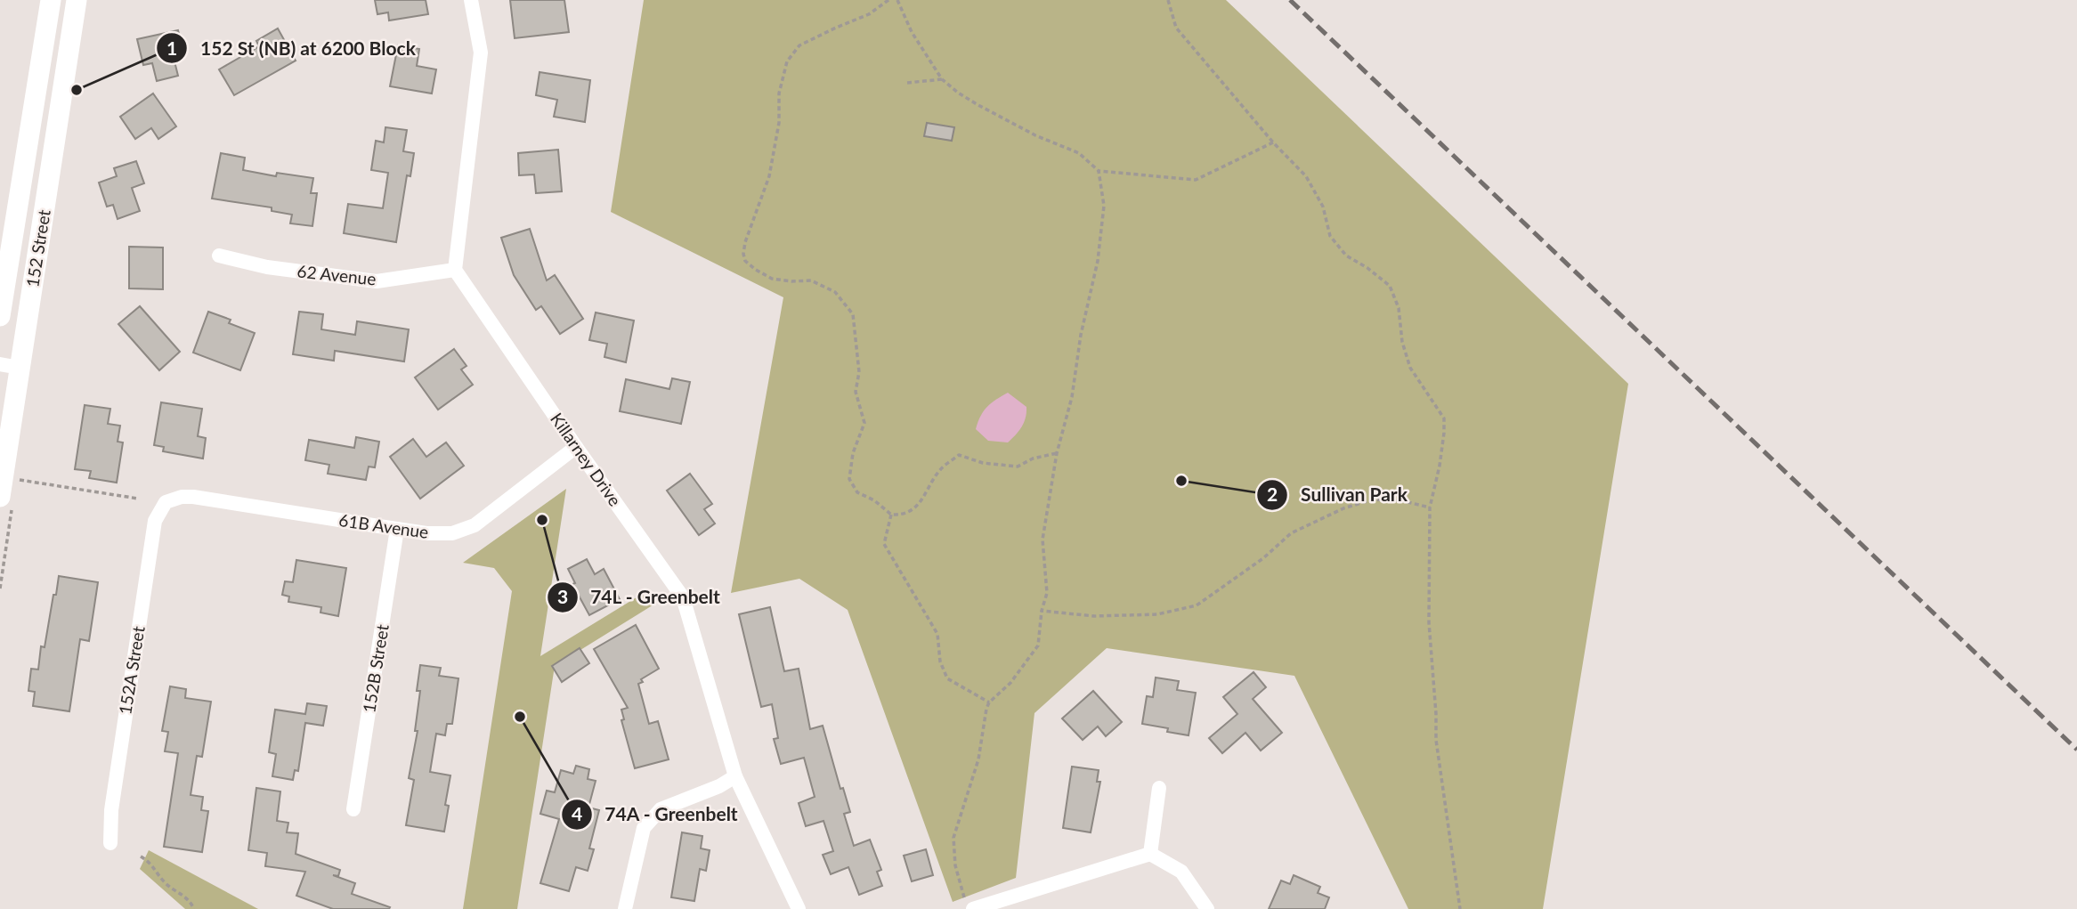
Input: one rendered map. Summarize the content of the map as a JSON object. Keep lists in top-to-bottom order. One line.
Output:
{"streets":{"main road":["152 Street"],"street":["62 Avenue","Killarney Drive","61B Avenue","152B Street","152A Street"]},"crossings":[["62 Avenue","Killarney Drive"],["Killarney Drive","61B Avenue"],["61B Avenue","152B Street"],["61B Avenue","152A Street"]],"places":["152 St (NB) at 6200 Block","Sullivan Park","74L - Greenbelt","74A - Greenbelt"]}
